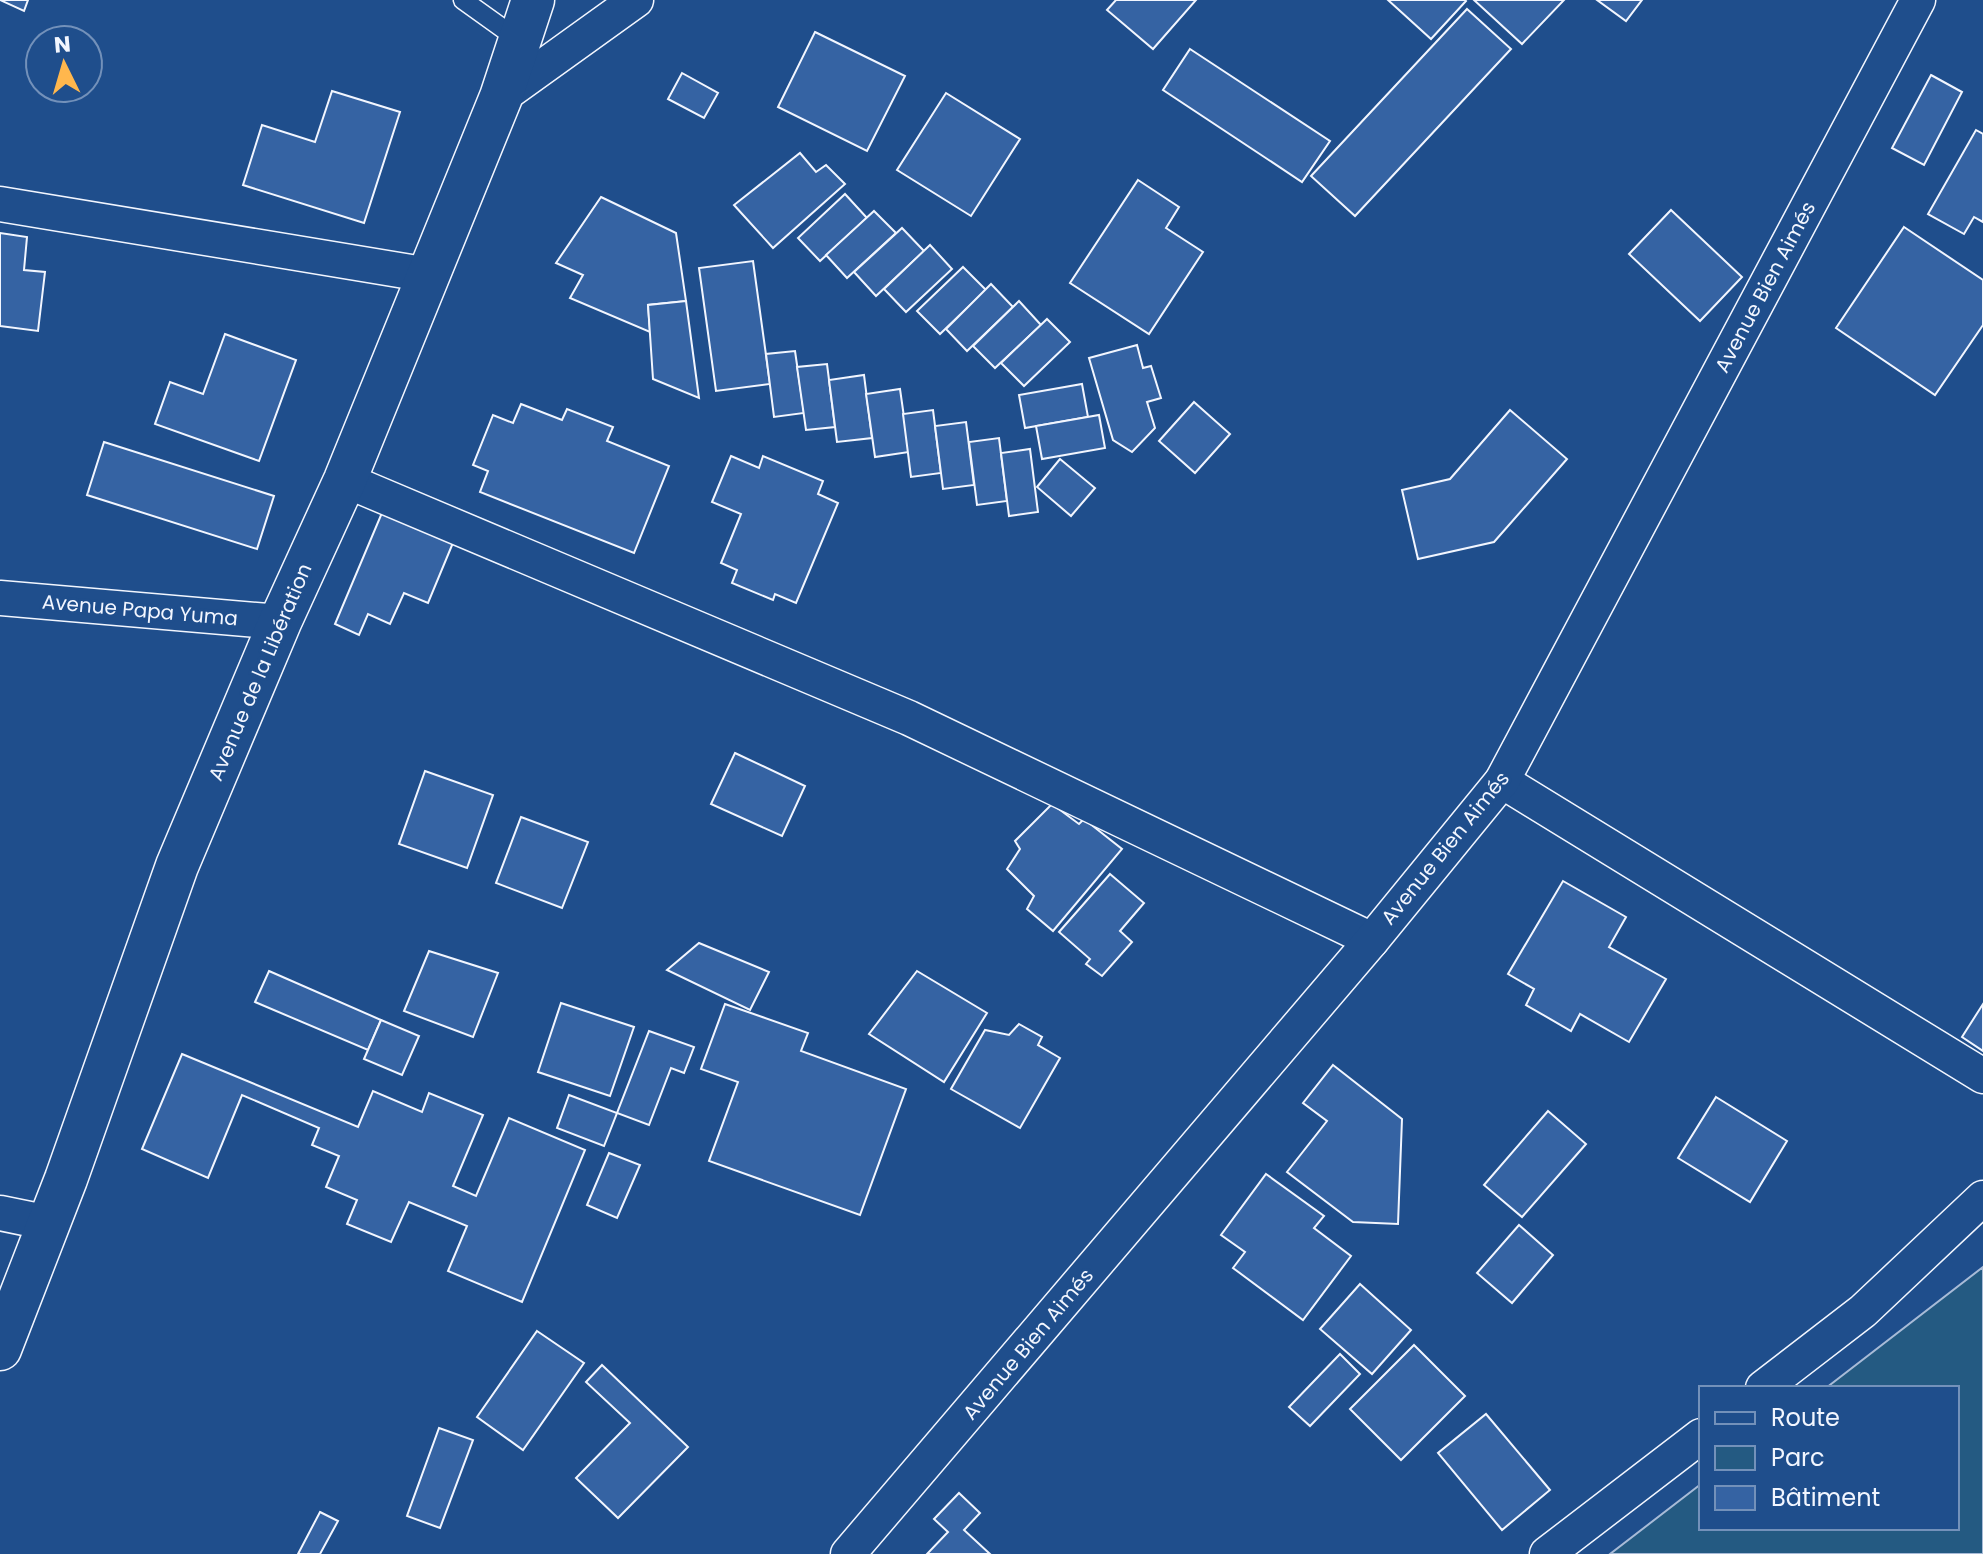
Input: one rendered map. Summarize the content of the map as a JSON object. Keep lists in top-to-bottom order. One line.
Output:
{"streets":{"street":["Avenue Bien Aimés","Avenue Papa Yuma","Avenue de la Libération"]},"crossings":[["Avenue Papa Yuma","Avenue de la Libération"]],"legend":["Route","Parc","Bâtiment"],"north":"top"}
